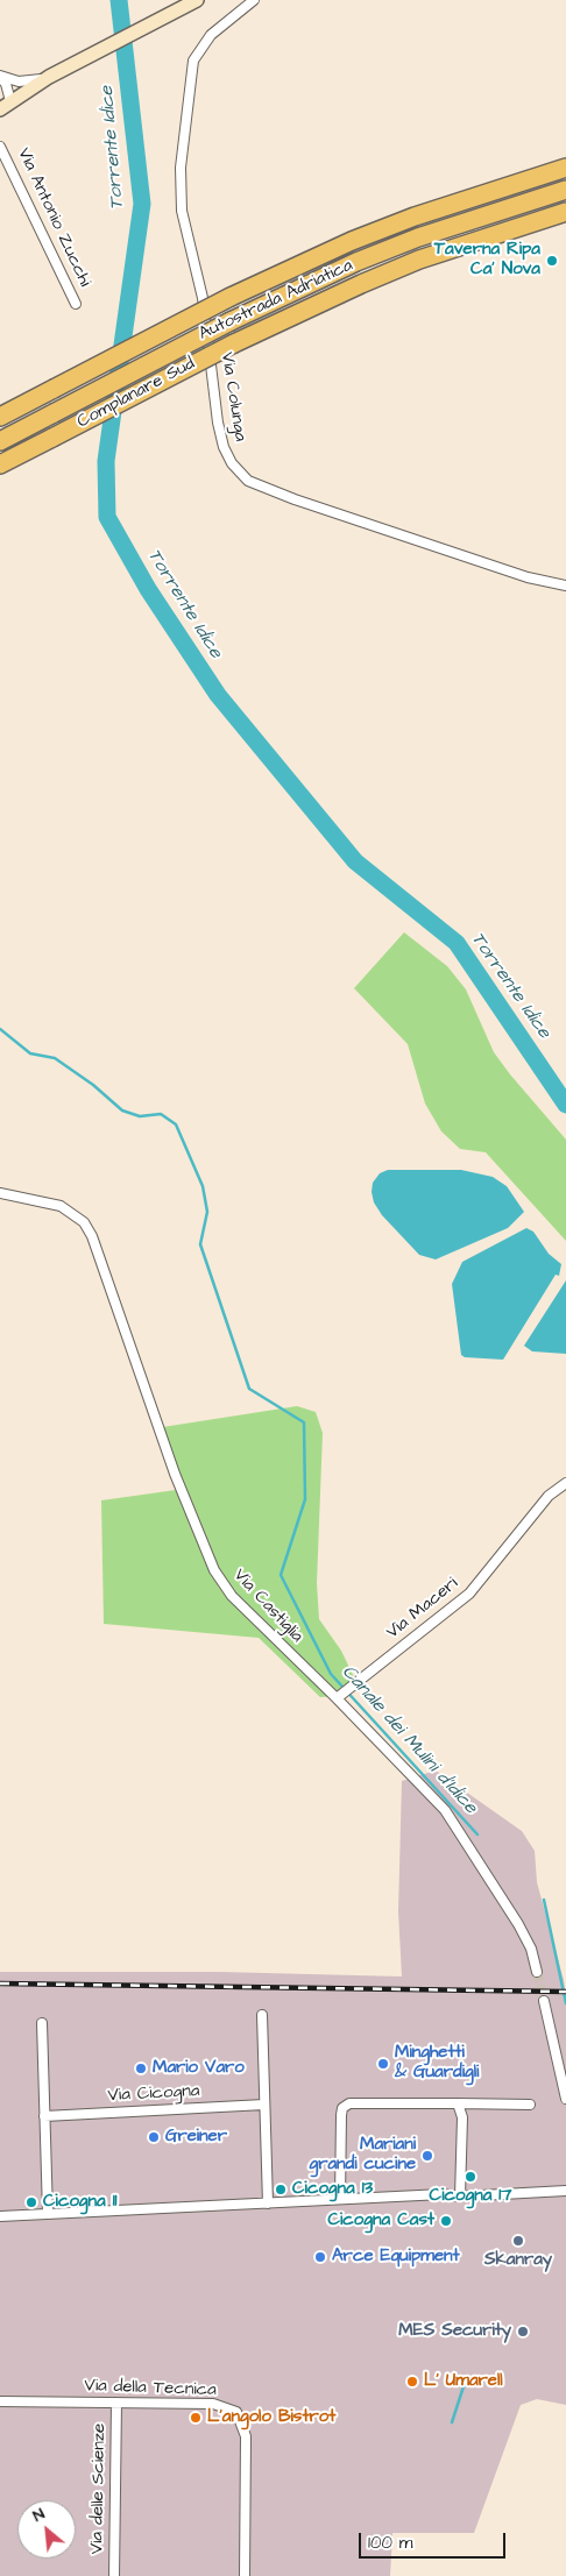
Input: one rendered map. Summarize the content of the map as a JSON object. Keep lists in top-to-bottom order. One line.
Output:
{"streets":{"highway":["Autostrada Adriatica","Complanare Sud"],"street":["Via Antonio Zucchi","Via Colunga","Via Castiglia","Via Maceri","Via Cicogna","Via della Tecnica","Via delle Scienze"]},"crossings":[["Via Castiglia","Via Maceri"],["Via della Tecnica","Via delle Scienze"]],"water":["Torrente Idice","Canale dei Mulini d'Idice"],"places":["Taverna Ripa Ca' Nova","Minghetti & Guardigli","Mario Varo","Greiner","Mariani grandi cucine","Cicogna 17","Cicogna 13","Cicogna 11","Cicogna Cast","Skanray","Arce Equipment","MES Security","L' Umarell","L'angolo Bistrot"],"scale_bar":"100 m","north":"top left"}
